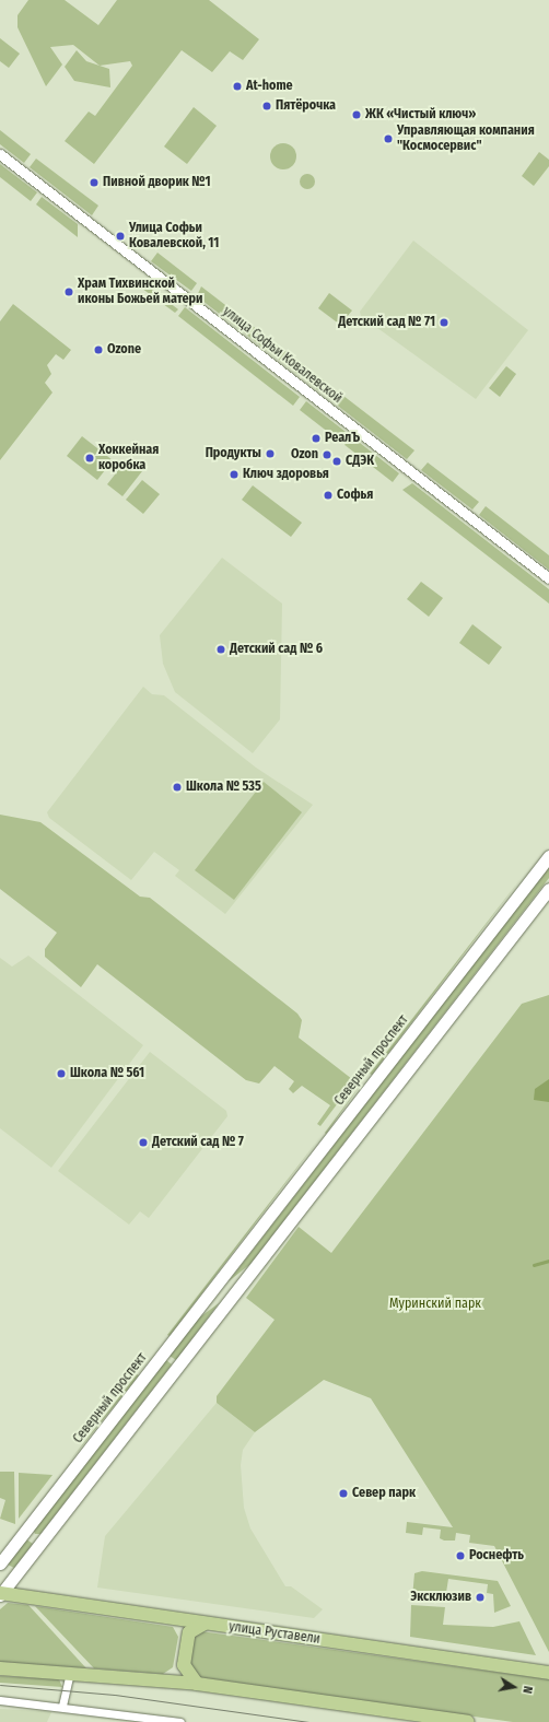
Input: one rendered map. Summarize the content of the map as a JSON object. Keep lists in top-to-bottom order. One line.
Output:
{"streets":{"main road":["Северный проспект","улица Руставели"],"street":["улица Софьи Ковалевской"]},"parks":["Муринский парк"],"places":["At-home","Пятёрочка","ЖК «Чистый ключ»","Управляющая компания \"Космосервис\"","Пивной дворик №1","Улица Софьи Ковалевской, 11","Храм Тихвинской иконы Божьей матери","Детский сад № 71","Ozone","РеалЪ","Продукты","Ozon","Хоккейная коробка","СДЭК","Ключ здоровья","Софья","Детский сад № 6","Школа № 535","Школа № 561","Детский сад № 7","Север парк","Роснефть","Эксклюзив"],"north":"right"}
